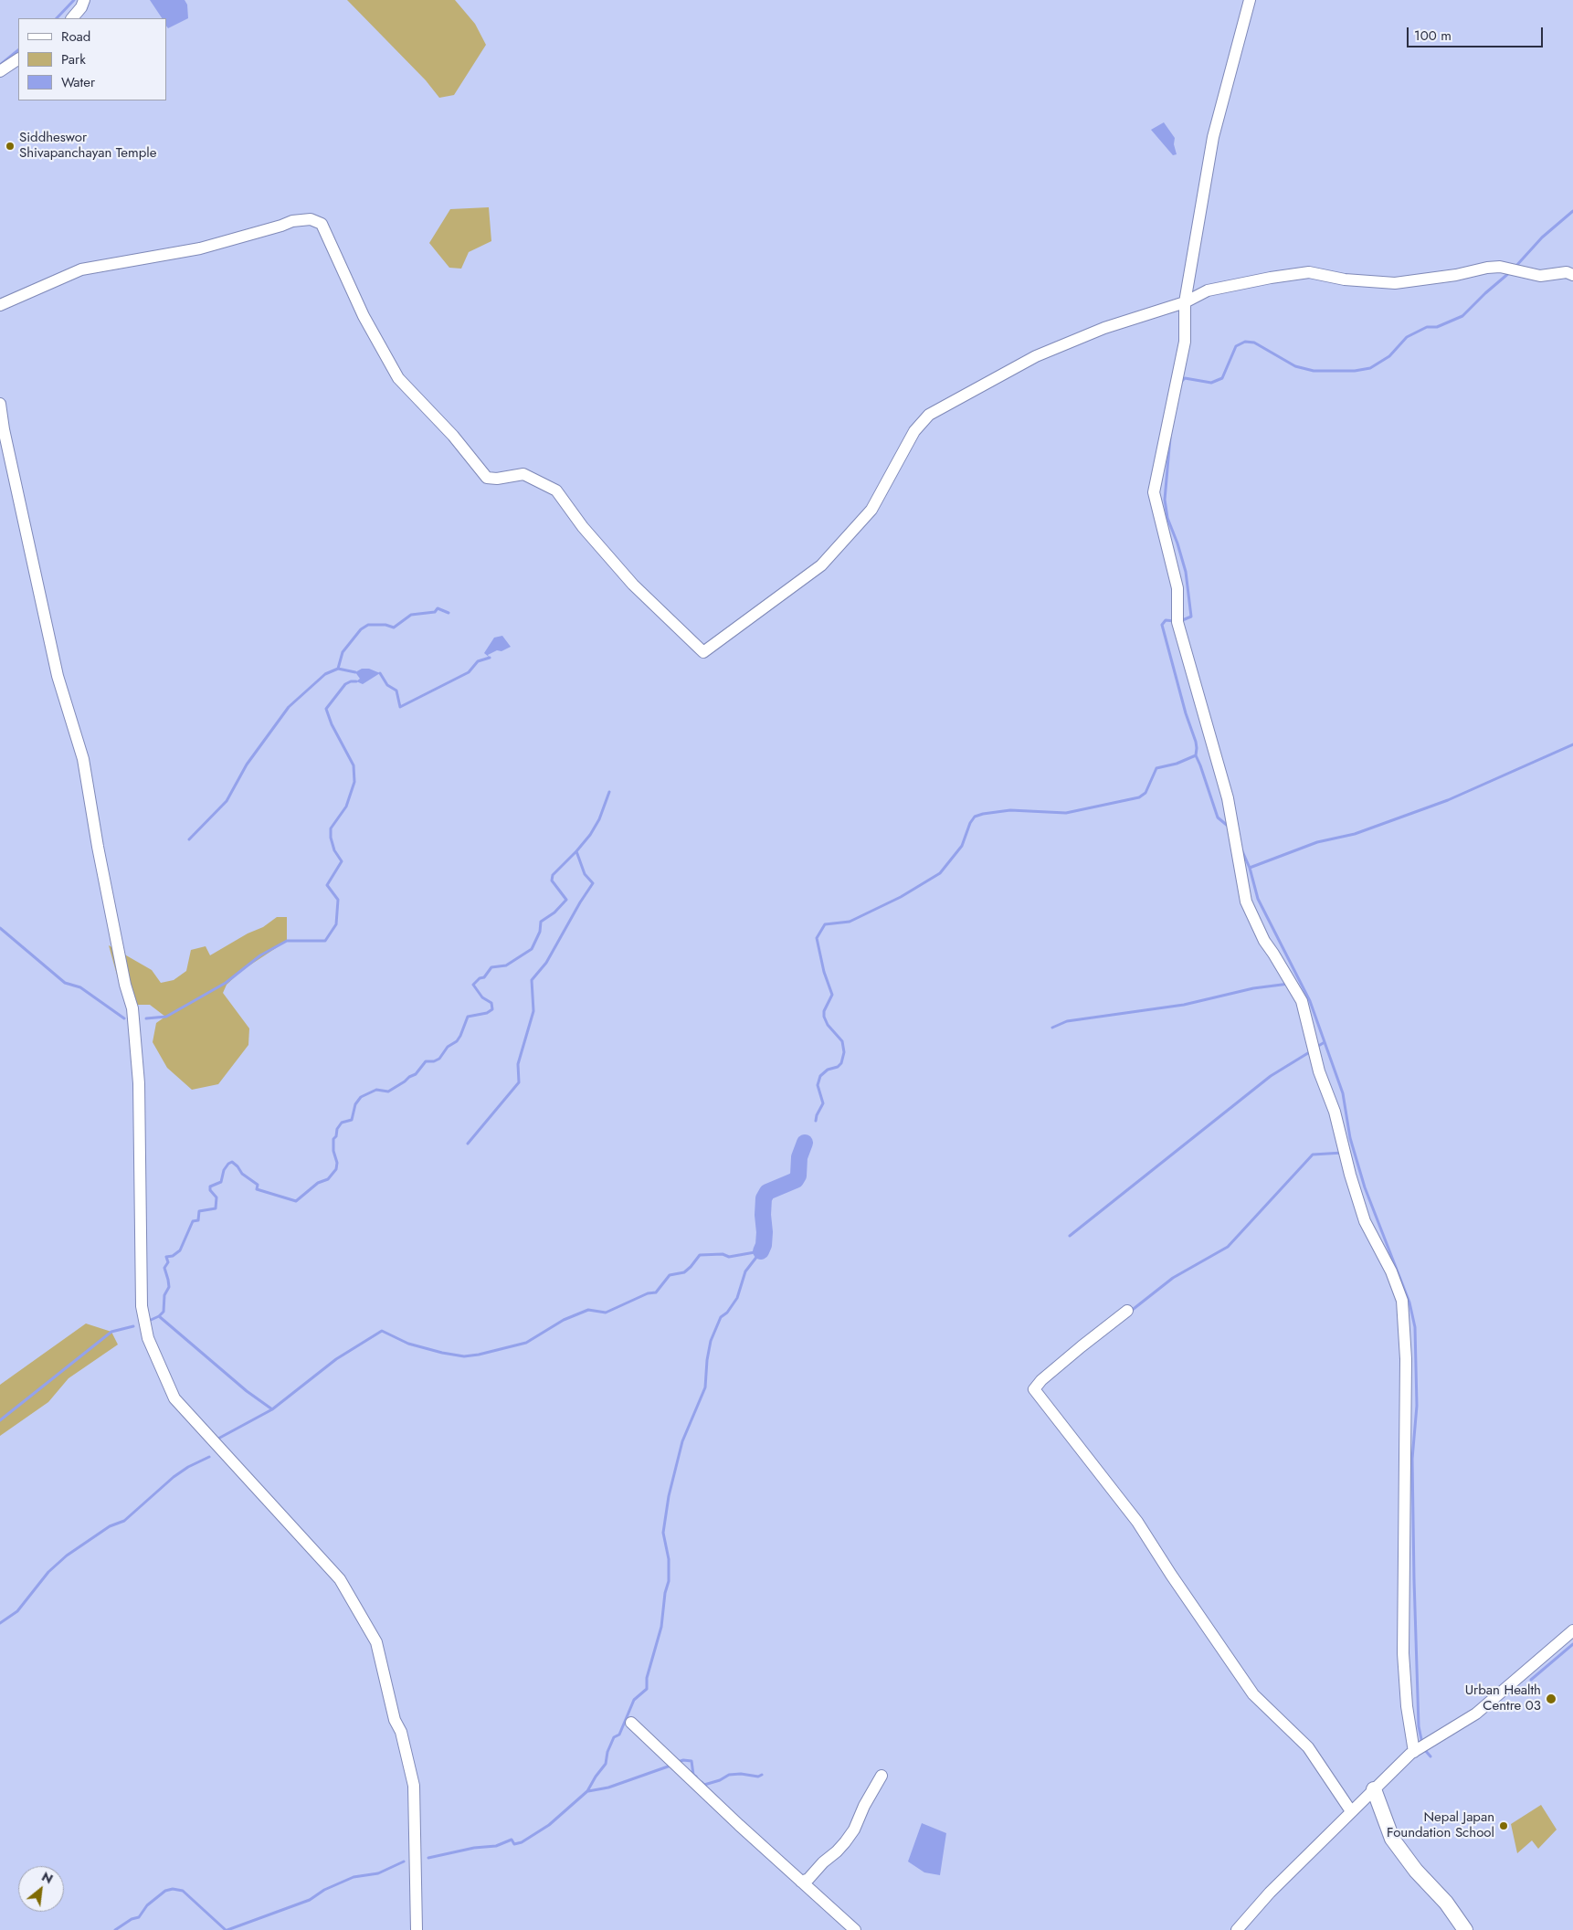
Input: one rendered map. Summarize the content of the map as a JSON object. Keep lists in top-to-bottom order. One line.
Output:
{"places":["Siddheswor Shivapanchayan Temple","Urban Health Centre 03","Nepal Japan Foundation School"],"legend":["Road","Park","Water"],"scale_bar":"100 m","north":"top right"}
